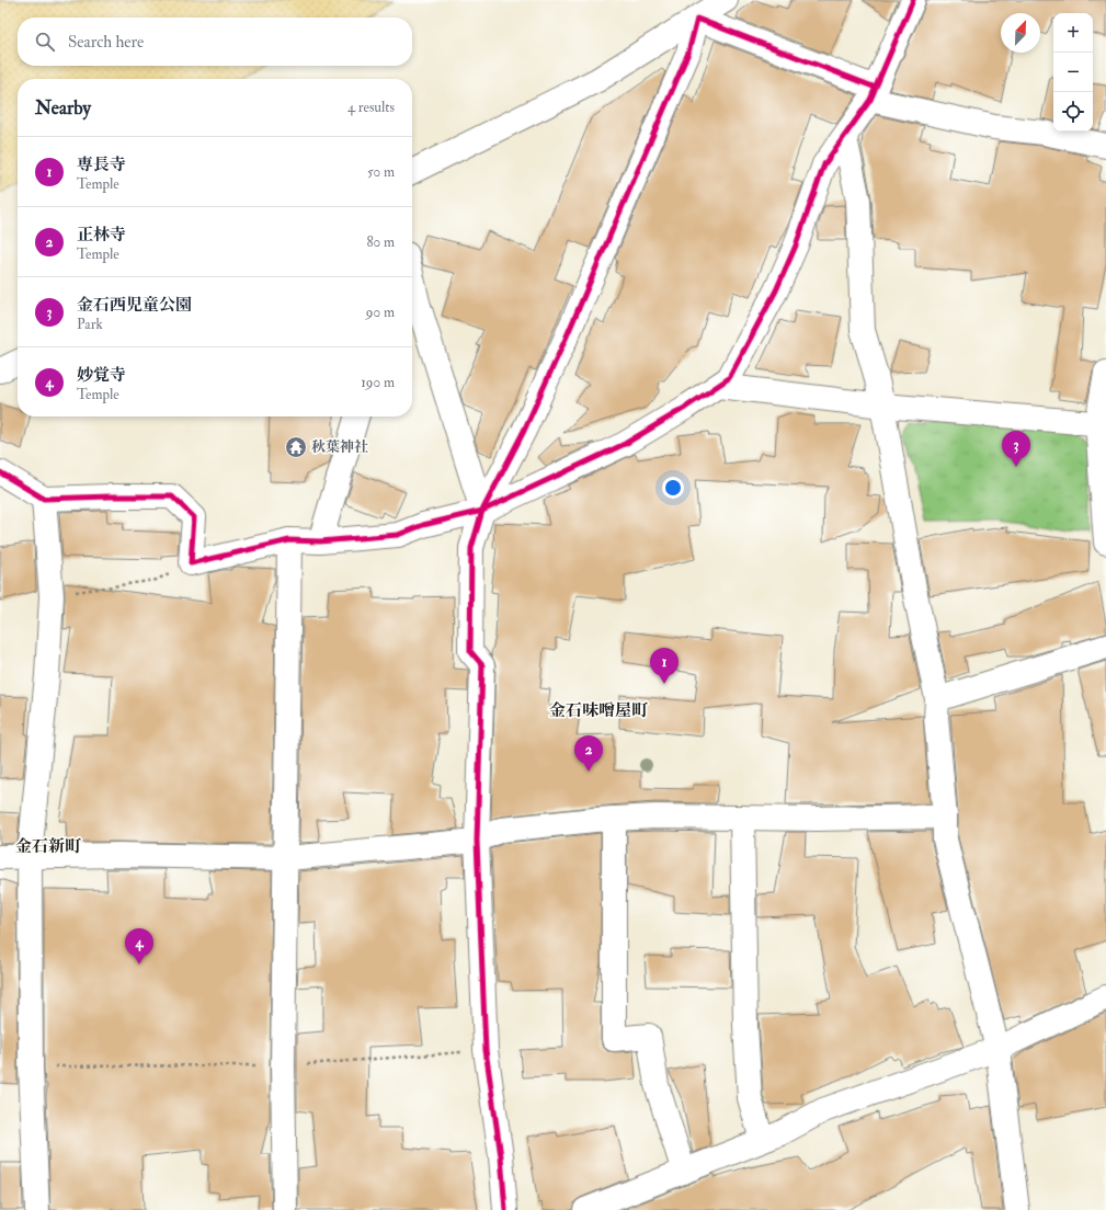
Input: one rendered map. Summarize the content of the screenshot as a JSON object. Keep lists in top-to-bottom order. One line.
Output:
{"districts":["金石味噌屋町","金石新町"],"places":{"temple":["秋葉神社"]},"north":"top right","page":{"map_buttons":["+","−"],"search":"Search here","heading":["Nearby","4 results"],"list":[{"mark":"1","name":"専長寺","note":"Temple","value":"50 m"},{"mark":"2","name":"正林寺","note":"Temple","value":"80 m"},{"mark":"3","name":"金石西児童公園","note":"Park","value":"90 m"},{"mark":"4","name":"妙覚寺","note":"Temple","value":"190 m"}],"pins":["3","1","2","4"]}}
